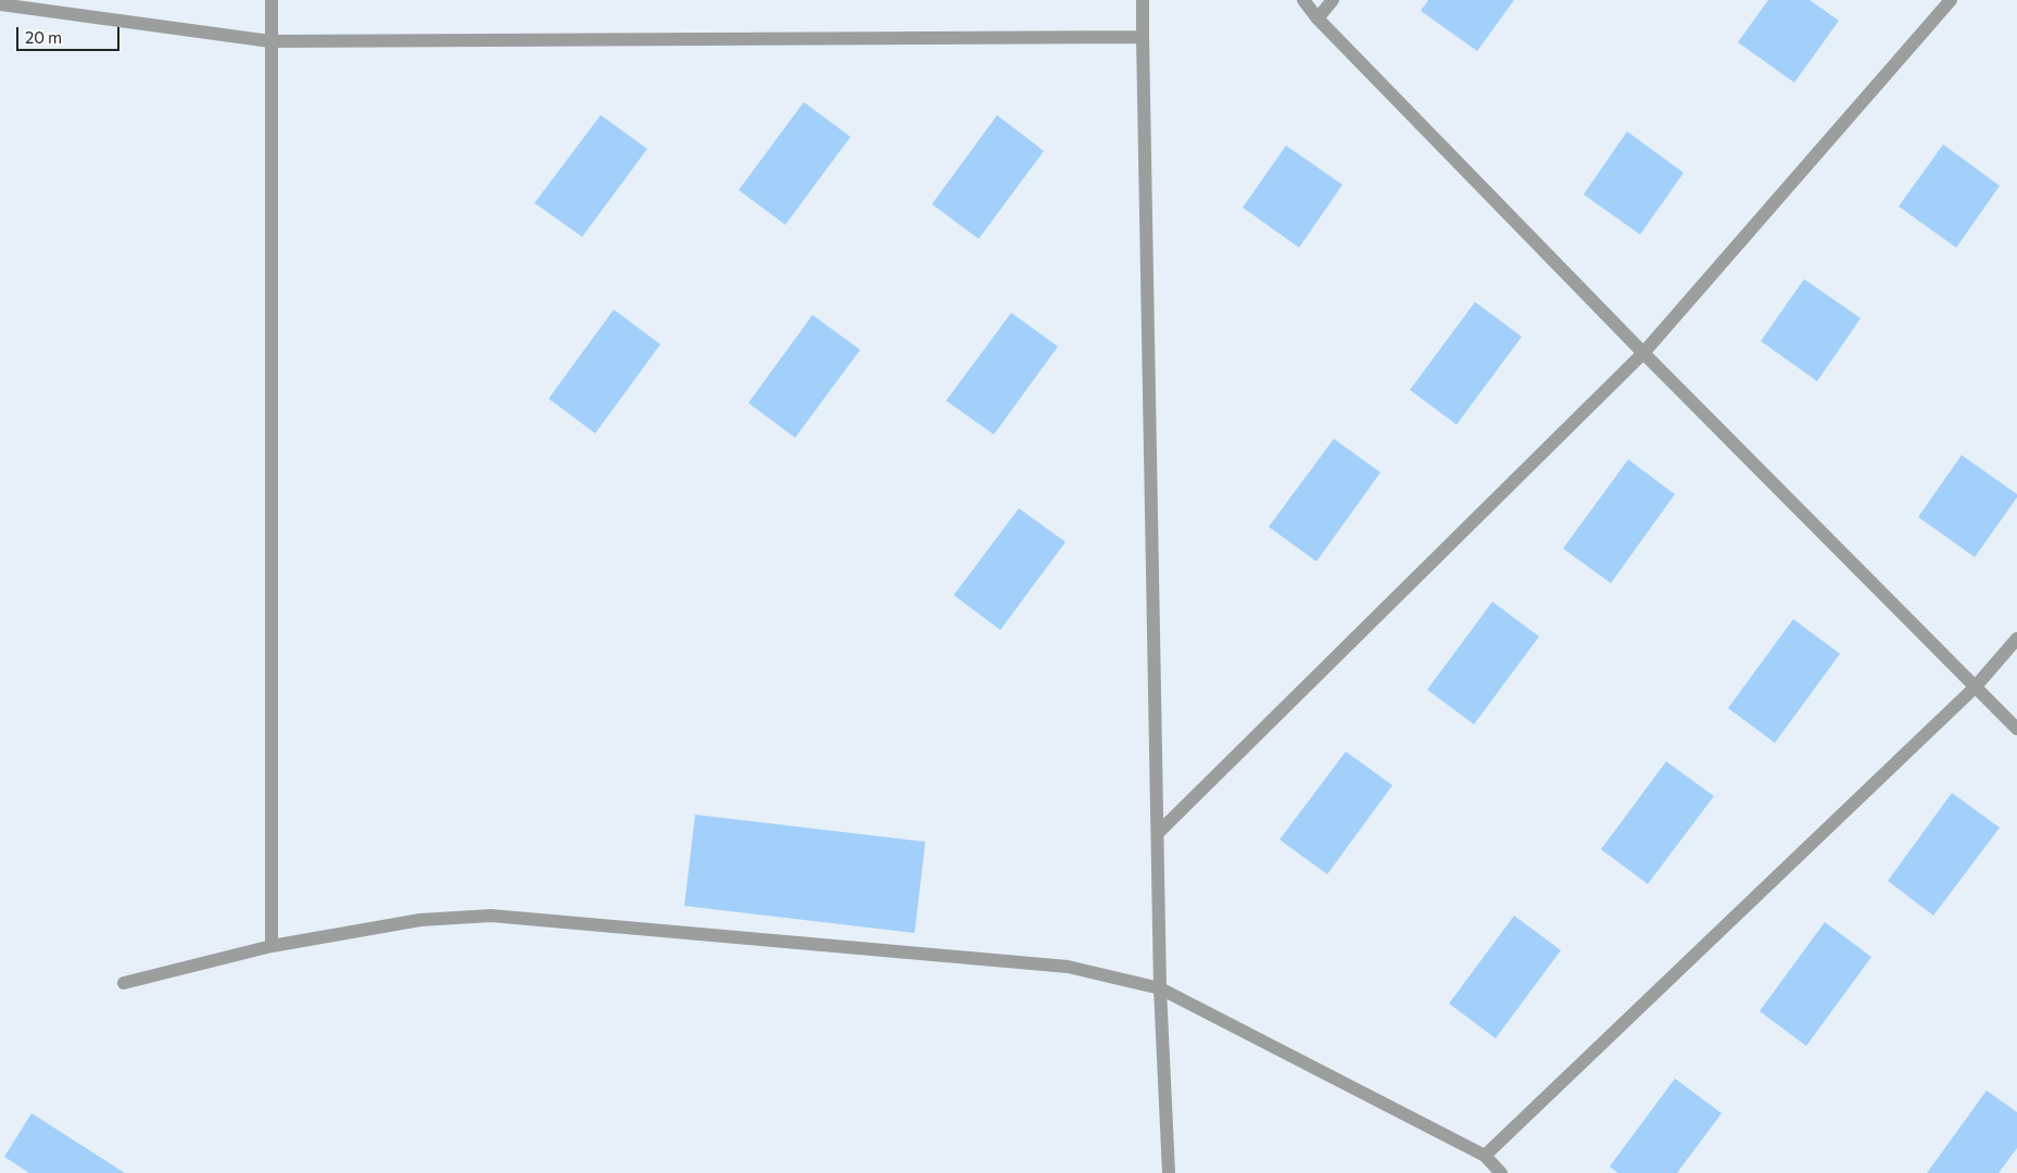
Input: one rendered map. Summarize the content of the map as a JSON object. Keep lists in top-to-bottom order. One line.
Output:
{"scale_bar":"20 m"}
